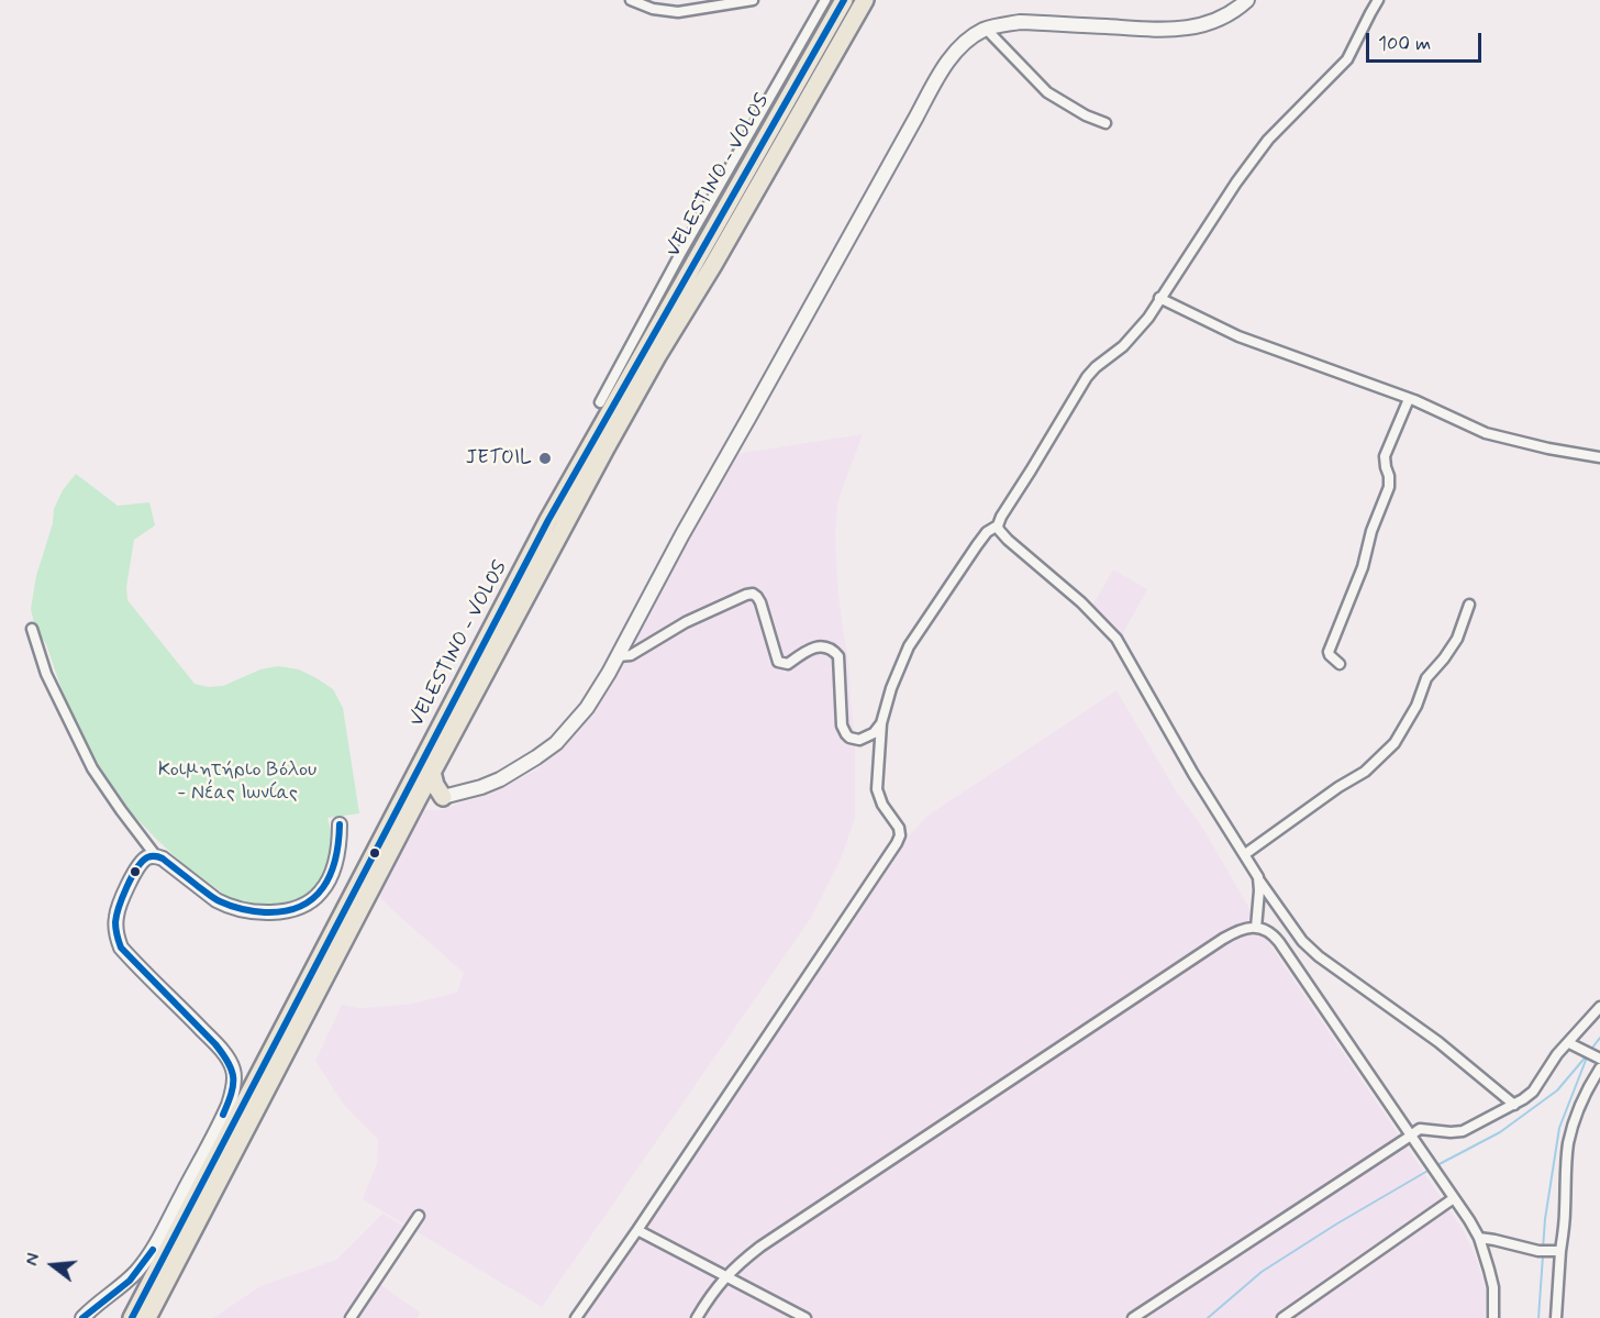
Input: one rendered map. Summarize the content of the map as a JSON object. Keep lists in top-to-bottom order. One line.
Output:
{"streets":{"highway":["VELESTINO - VOLOS"]},"parks":["Κοιμητήριο Βόλου - Νέας Ιωνίας"],"places":["JETOIL"],"scale_bar":"100 m","north":"left"}
